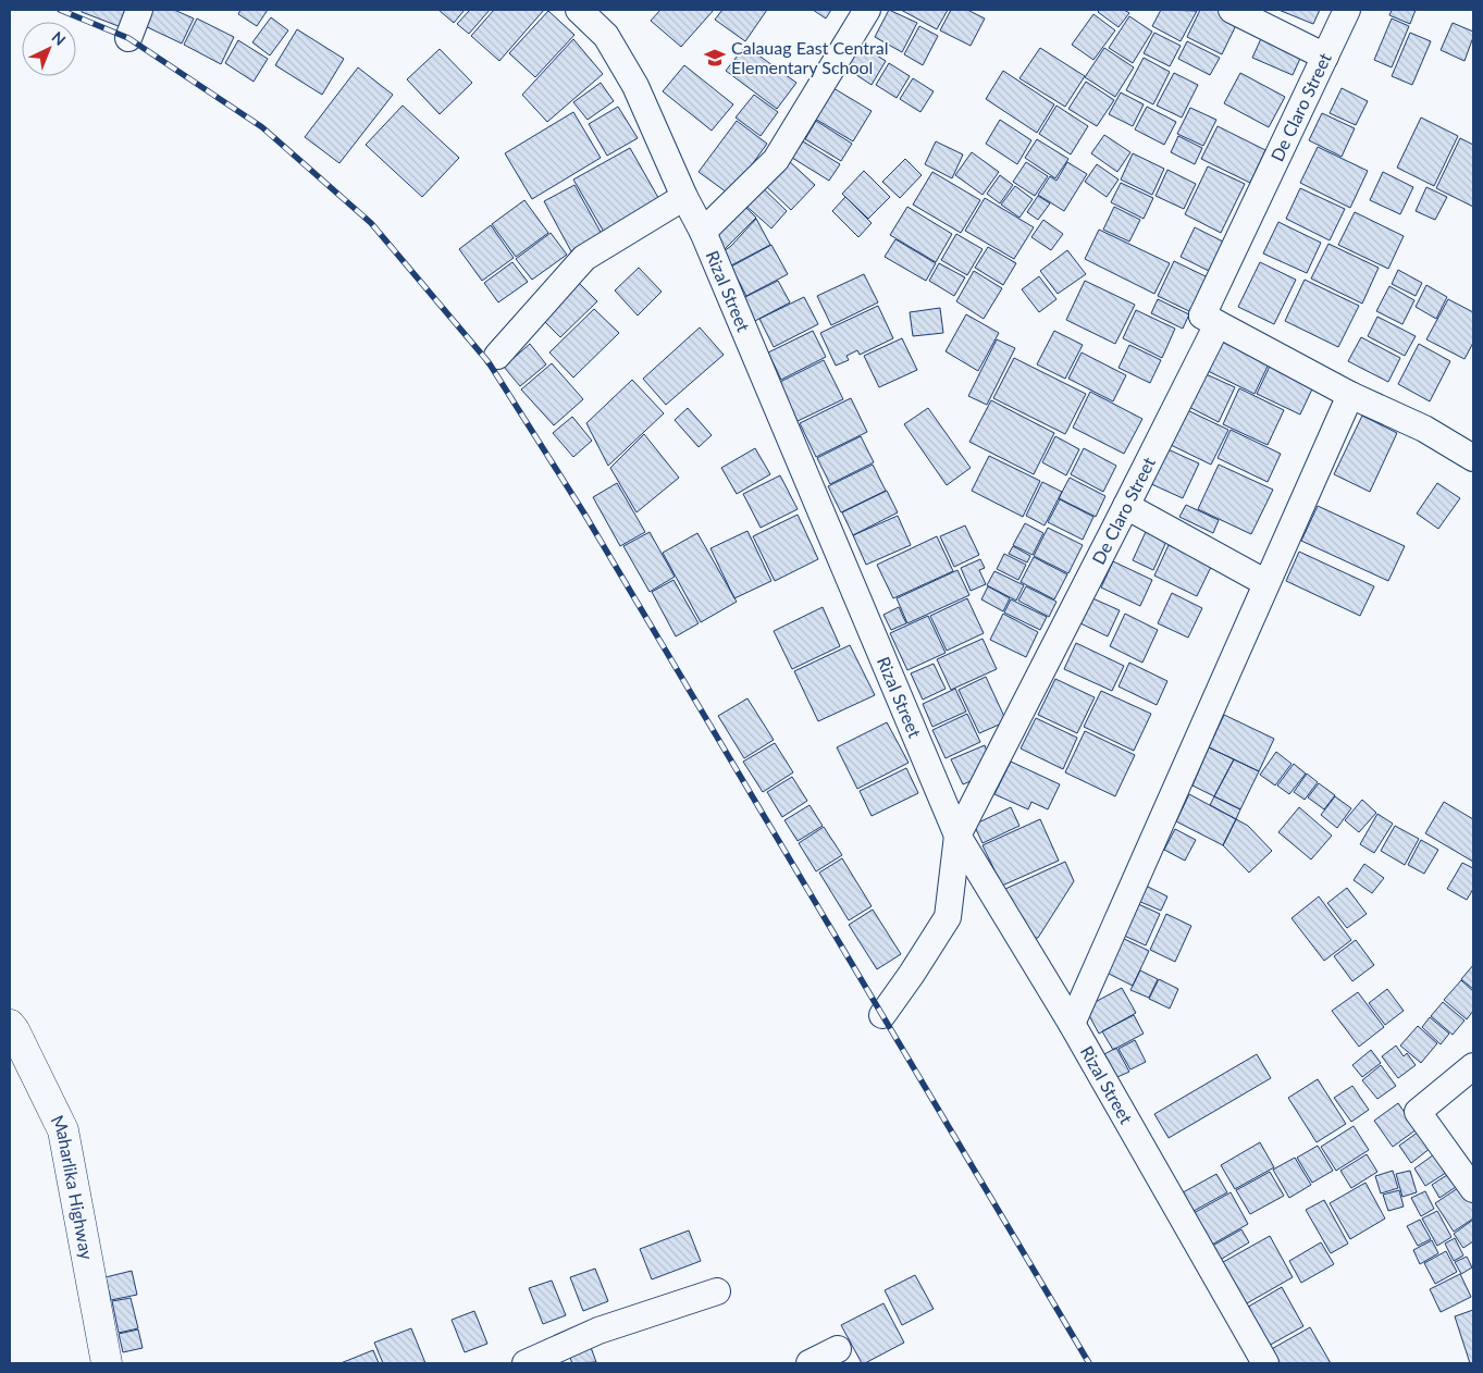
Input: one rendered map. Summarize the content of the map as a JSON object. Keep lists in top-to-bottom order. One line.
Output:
{"streets":{"highway":["Maharlika Highway"],"street":["De Claro Street","Rizal Street"]},"crossings":[["De Claro Street","Rizal Street"]],"places":{"school or university":["Calauag East Central Elementary School"]},"north":"top right"}
